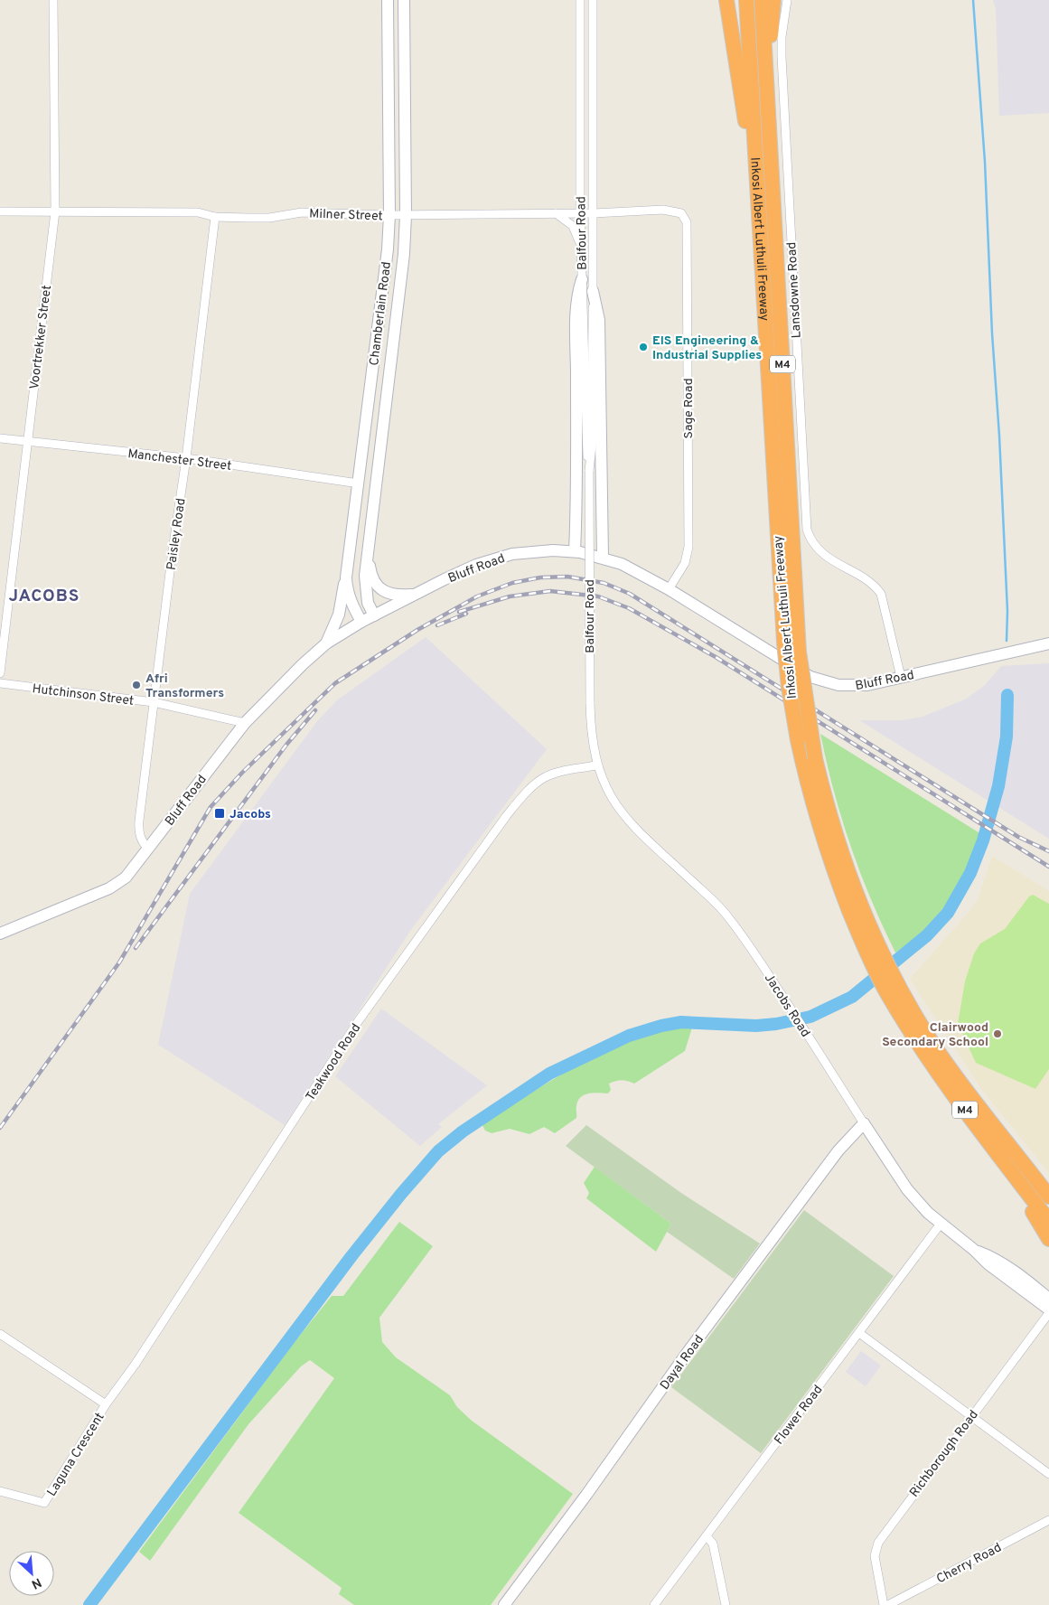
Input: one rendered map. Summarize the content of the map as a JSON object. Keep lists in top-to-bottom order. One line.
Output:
{"streets":{"highway":["Inkosi Albert Luthuli Freeway","M4"],"street":["Milner Street","Balfour Road","Lansdowne Road","Chamberlain Road","Voortrekker Street","Sage Road","Manchester Street","Paisley Road","Bluff Road","Hutchinson Street","Jacobs Road","Teakwood Road","Dayal Road","Flower Road","Richborough Road","Laguna Crescent","Cherry Road"]},"crossings":[["Milner Street","Balfour Road"],["Milner Street","Chamberlain Road"],["Milner Street","Voortrekker Street"],["Milner Street","Sage Road"],["Milner Street","Paisley Road"],["Balfour Road","Jacobs Road"],["Balfour Road","Teakwood Road"],["Lansdowne Road","Bluff Road"],["Chamberlain Road","Manchester Street"],["Chamberlain Road","Bluff Road"],["Voortrekker Street","Manchester Street"],["Sage Road","Bluff Road"],["Manchester Street","Paisley Road"],["Paisley Road","Bluff Road"],["Paisley Road","Hutchinson Street"],["Bluff Road","Hutchinson Street"],["Jacobs Road","Teakwood Road"],["Jacobs Road","Dayal Road"],["Jacobs Road","Flower Road"],["Teakwood Road","Laguna Crescent"]],"districts":["JACOBS"],"places":{"other":["EIS Engineering & Industrial Supplies","Afri Transformers","Clairwood Secondary School"],"transit":["Jacobs"]},"north":"bottom right"}
